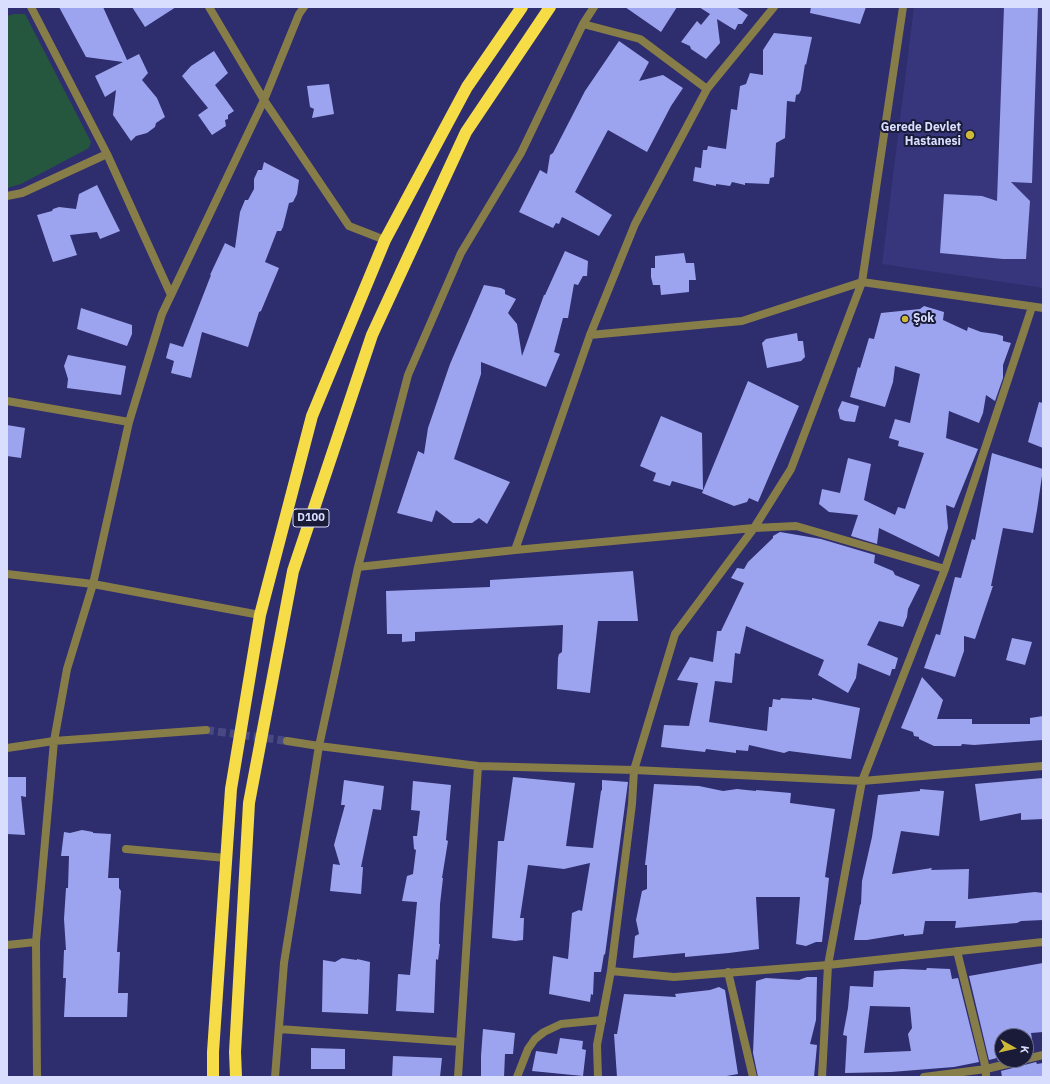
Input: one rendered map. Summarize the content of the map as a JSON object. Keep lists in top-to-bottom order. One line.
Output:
{"streets":{"highway":["D100"]},"places":["Gerede Devlet Hastanesi","Şok"],"north":"right"}
